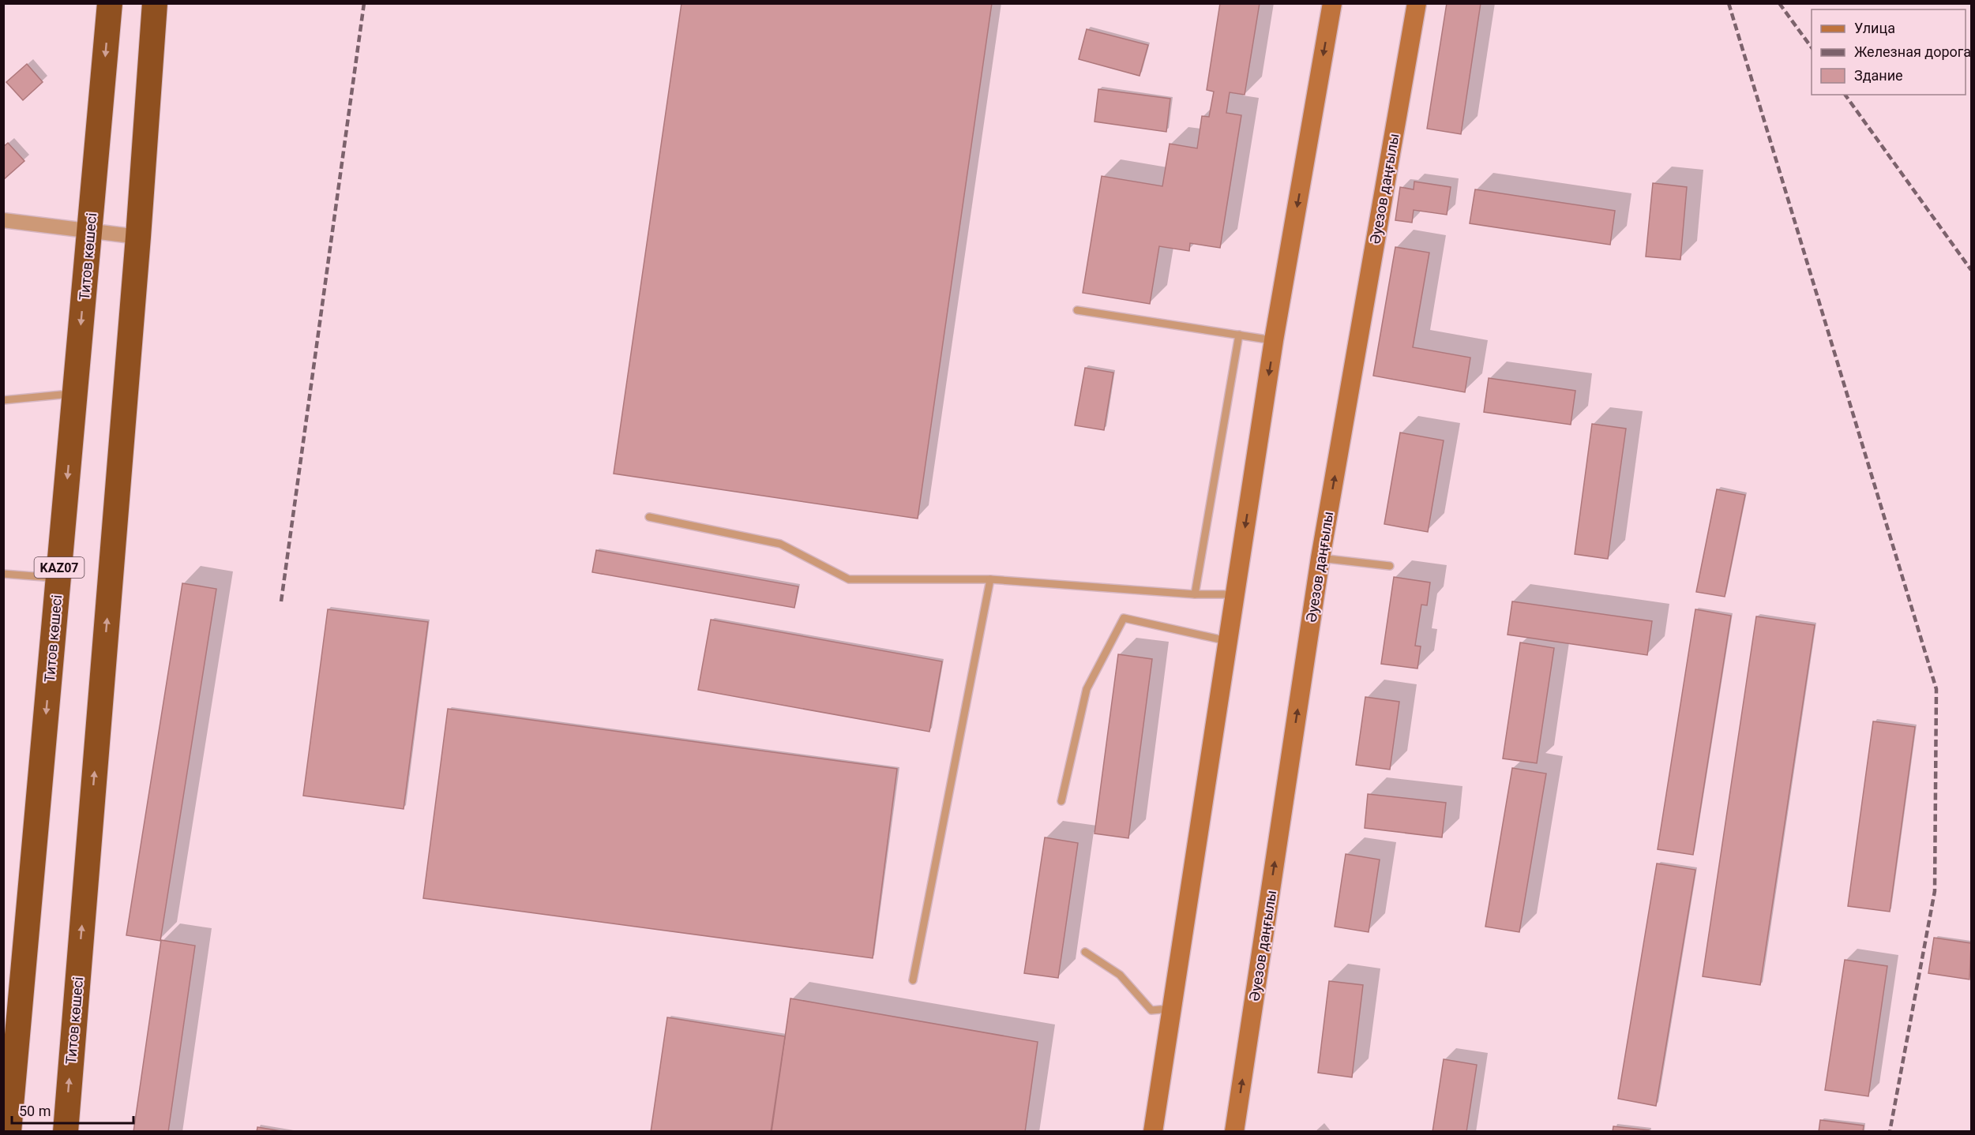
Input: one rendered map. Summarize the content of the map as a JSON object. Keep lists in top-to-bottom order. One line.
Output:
{"streets":{"highway":["Титов көшесі","KAZ07"],"main road":["Әуезов даңғылы"]},"legend":["Улица","Железная дорога","Здание"],"scale_bar":"50 m"}
